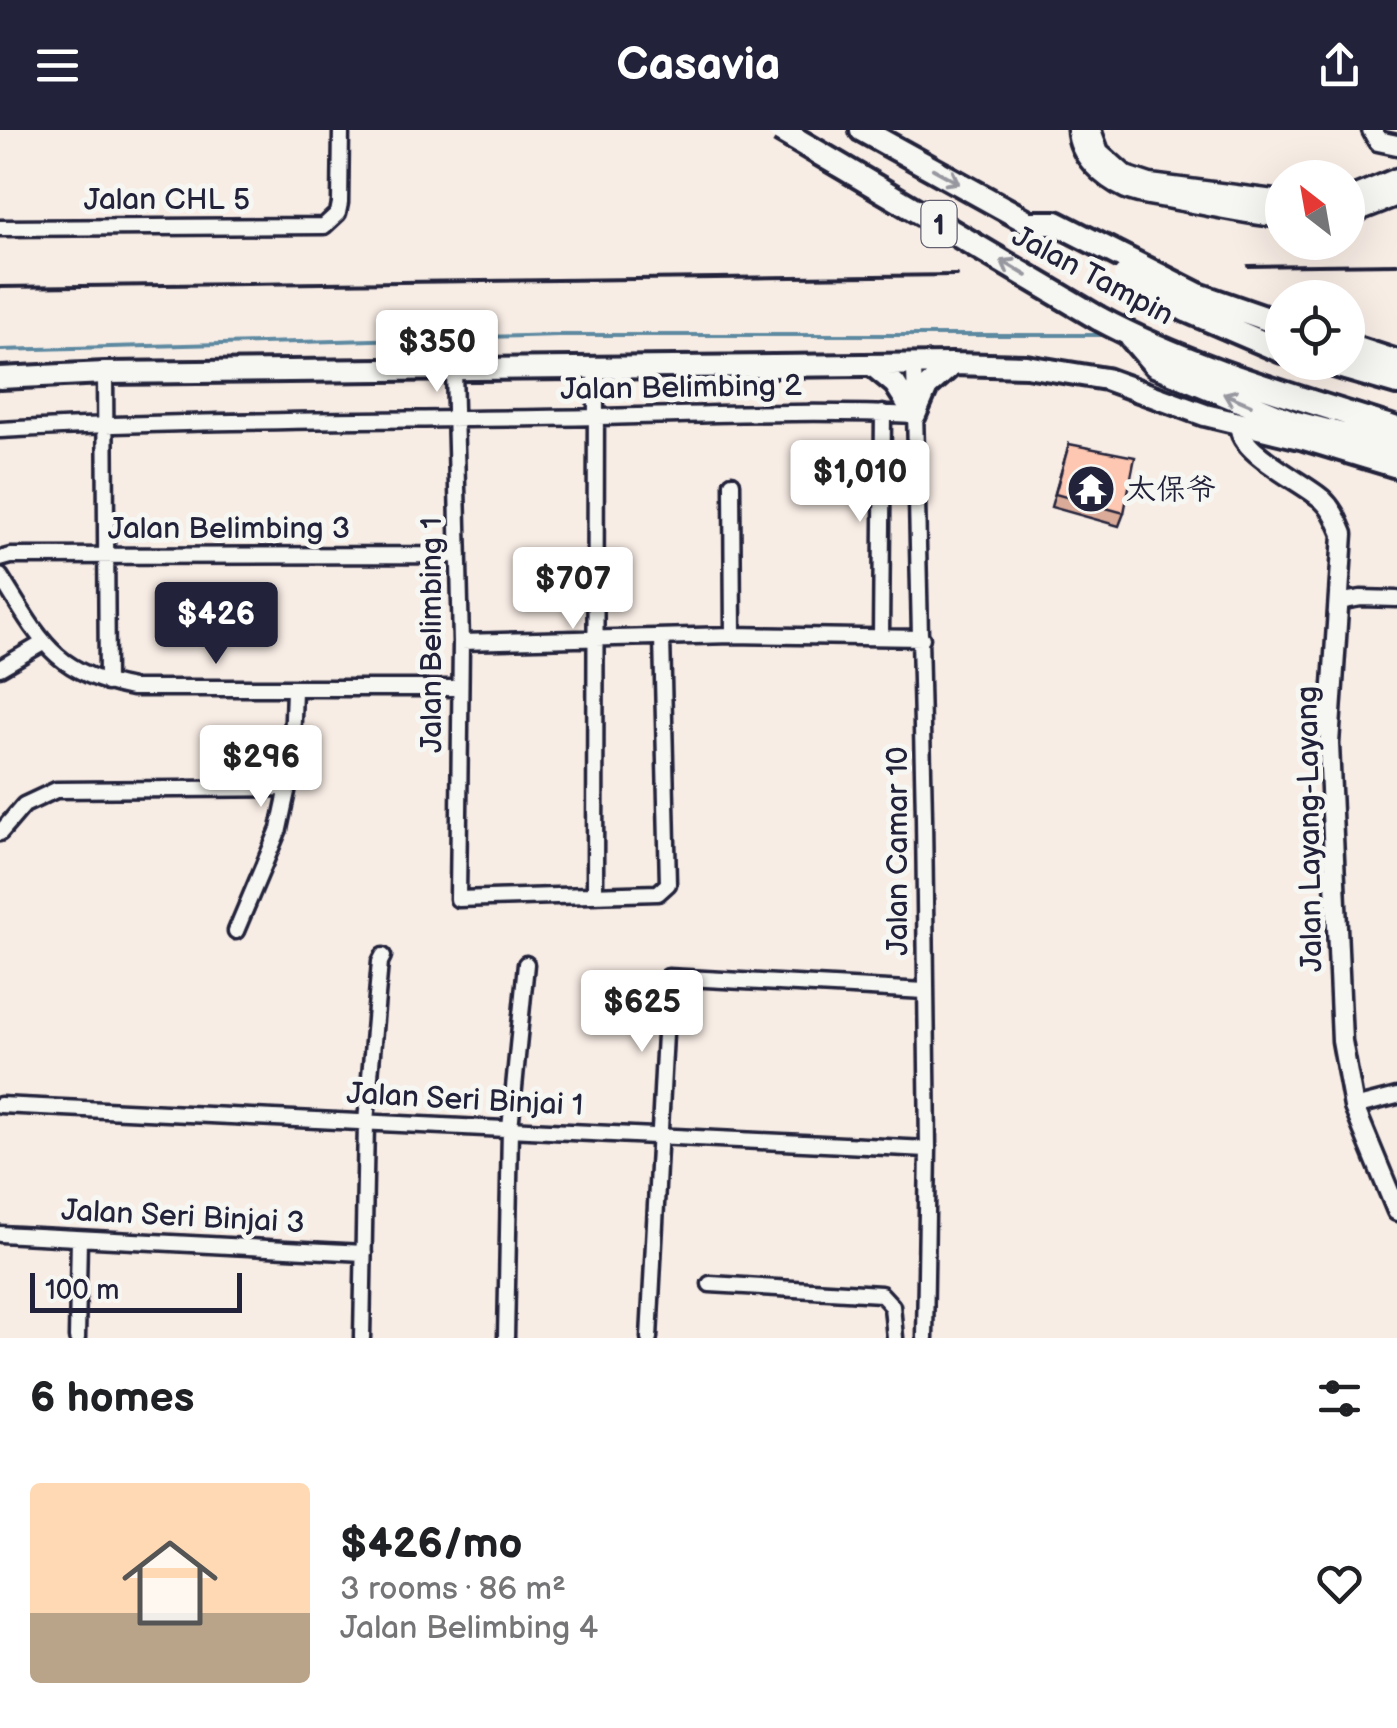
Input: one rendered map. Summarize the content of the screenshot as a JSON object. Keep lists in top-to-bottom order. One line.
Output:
{"streets":{"highway":["1","Jalan Tampin"],"street":["Jalan CHL 5","Jalan Belimbing 2","Jalan Belimbing 3","Jalan Belimbing 1","Jalan Layang-Layang","Jalan Camar 10","Jalan Seri Binjai 1","Jalan Seri Binjai 3"]},"crossings":[["Jalan Belimbing 2","Jalan Belimbing 1"],["Jalan Belimbing 2","Jalan Camar 10"],["Jalan Belimbing 3","Jalan Belimbing 1"],["Jalan Camar 10","Jalan Seri Binjai 1"]],"places":{"temple":["太保爷"]},"scale_bar":"100 m","north":"top left","page":{"header":"Casavia","price":["$350","$1,010","$707","$426","$296","$625"],"scale":"100 m","heading":"6 homes","list":[{"name":"$426/mo","note":"3 rooms · 86 m² · Jalan Belimbing 4"}]}}
